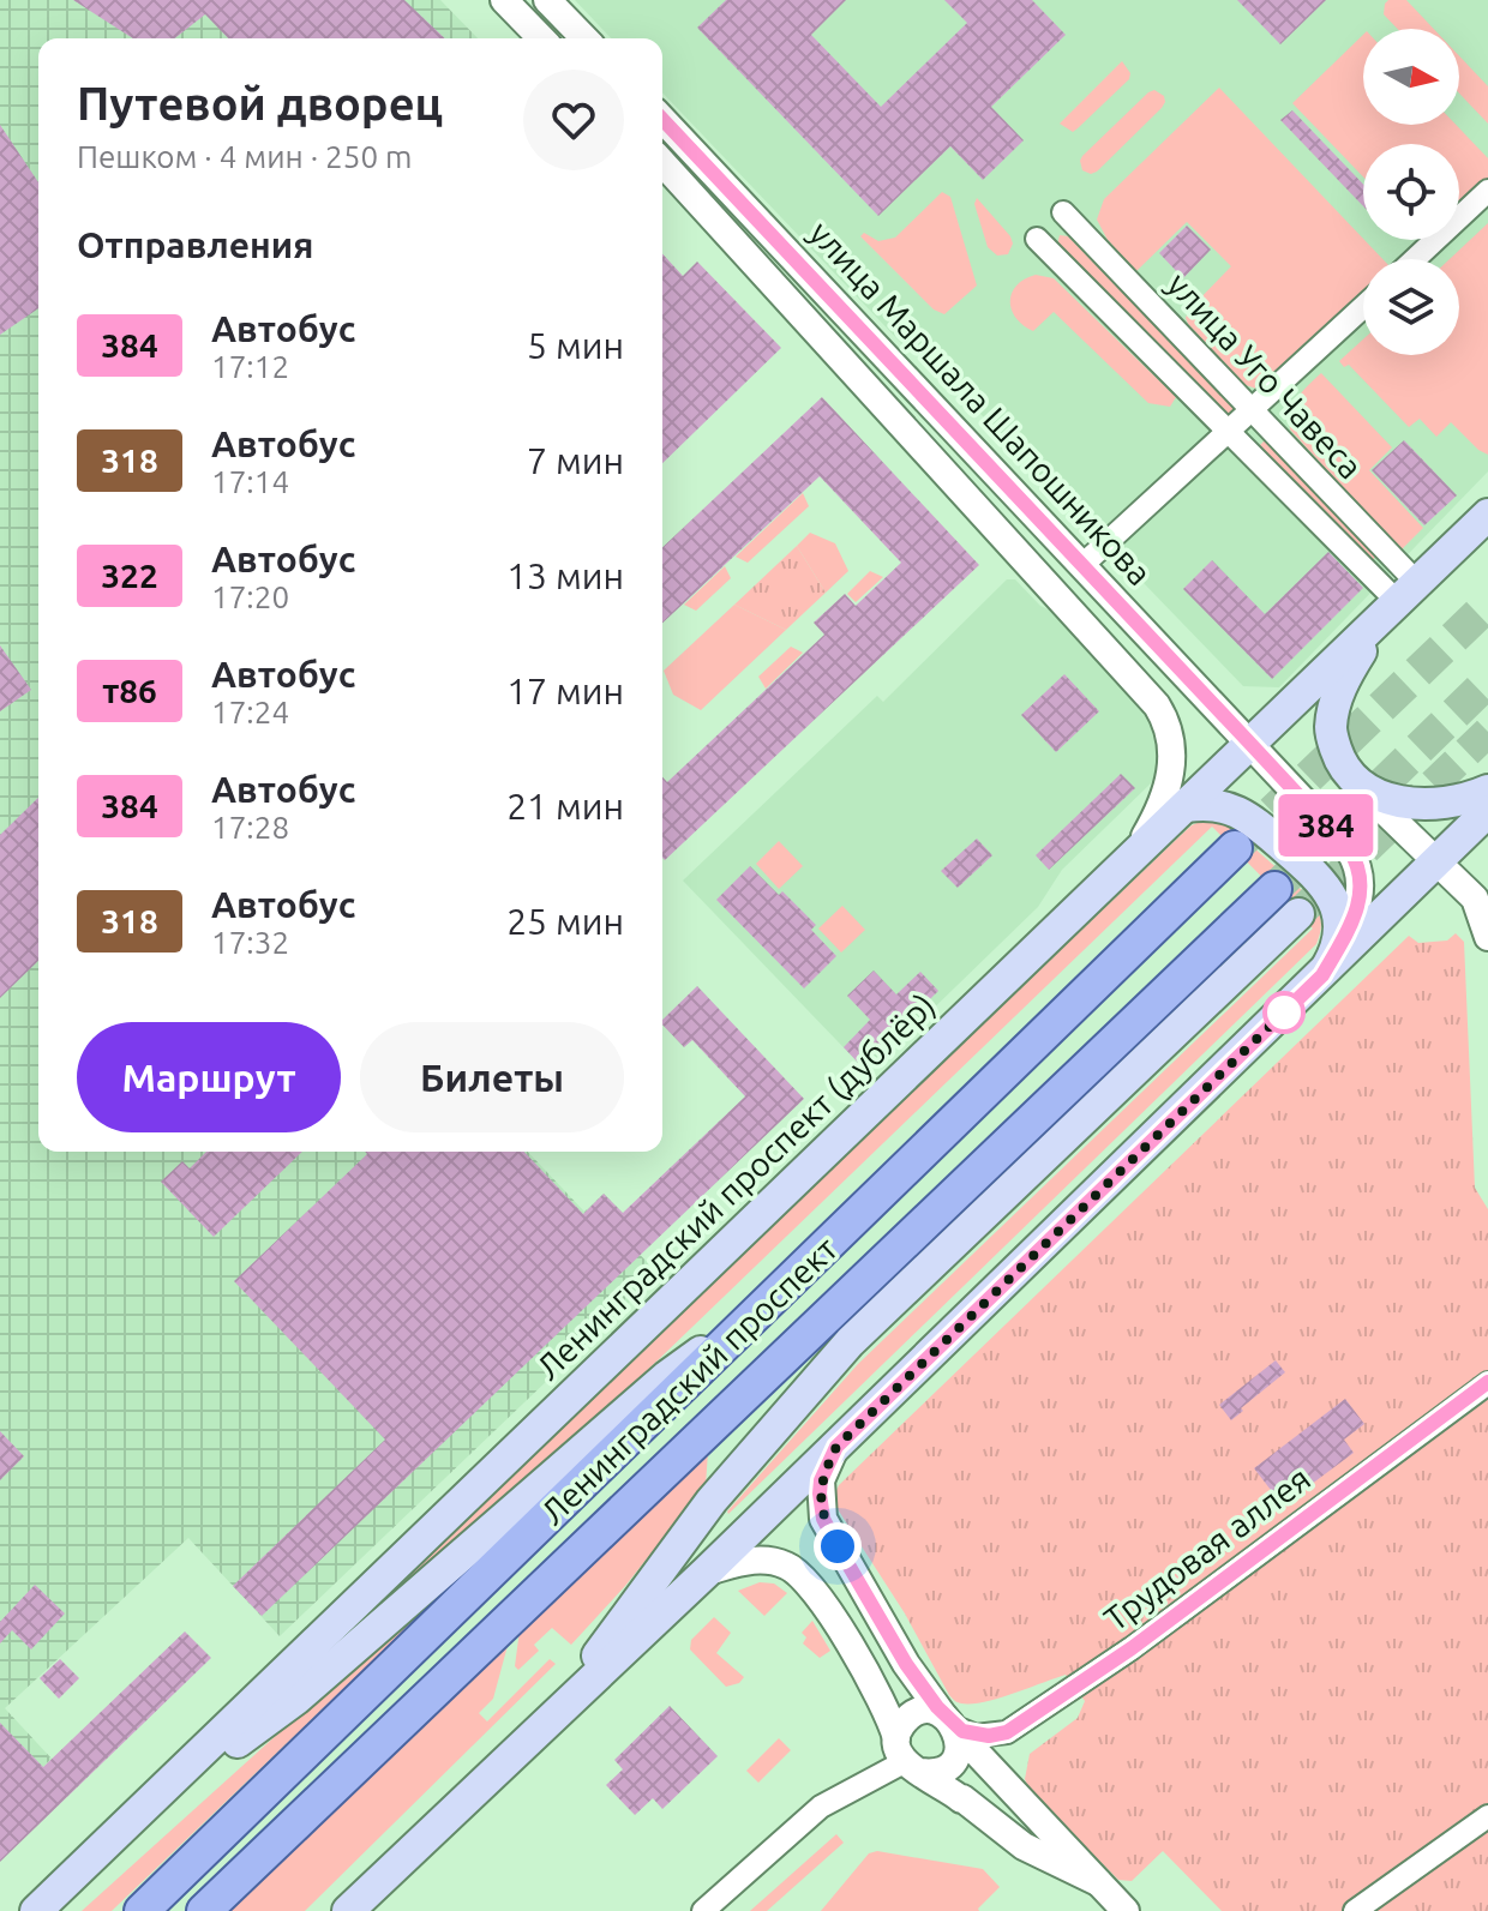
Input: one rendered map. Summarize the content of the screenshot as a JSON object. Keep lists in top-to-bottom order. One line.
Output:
{"streets":{"main road":["Ленинградский проспект (дублёр)","Ленинградский проспект"],"street":["улица Уго Чавеса","улица Маршала Шапошникова","Трудовая аллея"]},"crossings":[["улица Уго Чавеса","Ленинградский проспект (дублёр)"],["улица Маршала Шапошникова","Ленинградский проспект (дублёр)"]],"lines":["bus line 384"],"north":"right","page":{"on_map":"384","heading":[["Путевой дворец","Пешком · 4 мин · 250 m"],"Отправления"],"list":[{"mark":"384","name":"Автобус","note":"17:12","value":"5 мин"},{"mark":"318","name":"Автобус","note":"17:14","value":"7 мин"},{"mark":"322","name":"Автобус","note":"17:20","value":"13 мин"},{"mark":"т86","name":"Автобус","note":"17:24","value":"17 мин"},{"mark":"384","name":"Автобус","note":"17:28","value":"21 мин"},{"mark":"318","name":"Автобус","note":"17:32","value":"25 мин"}],"buttons":["Маршрут","Билеты"]}}
